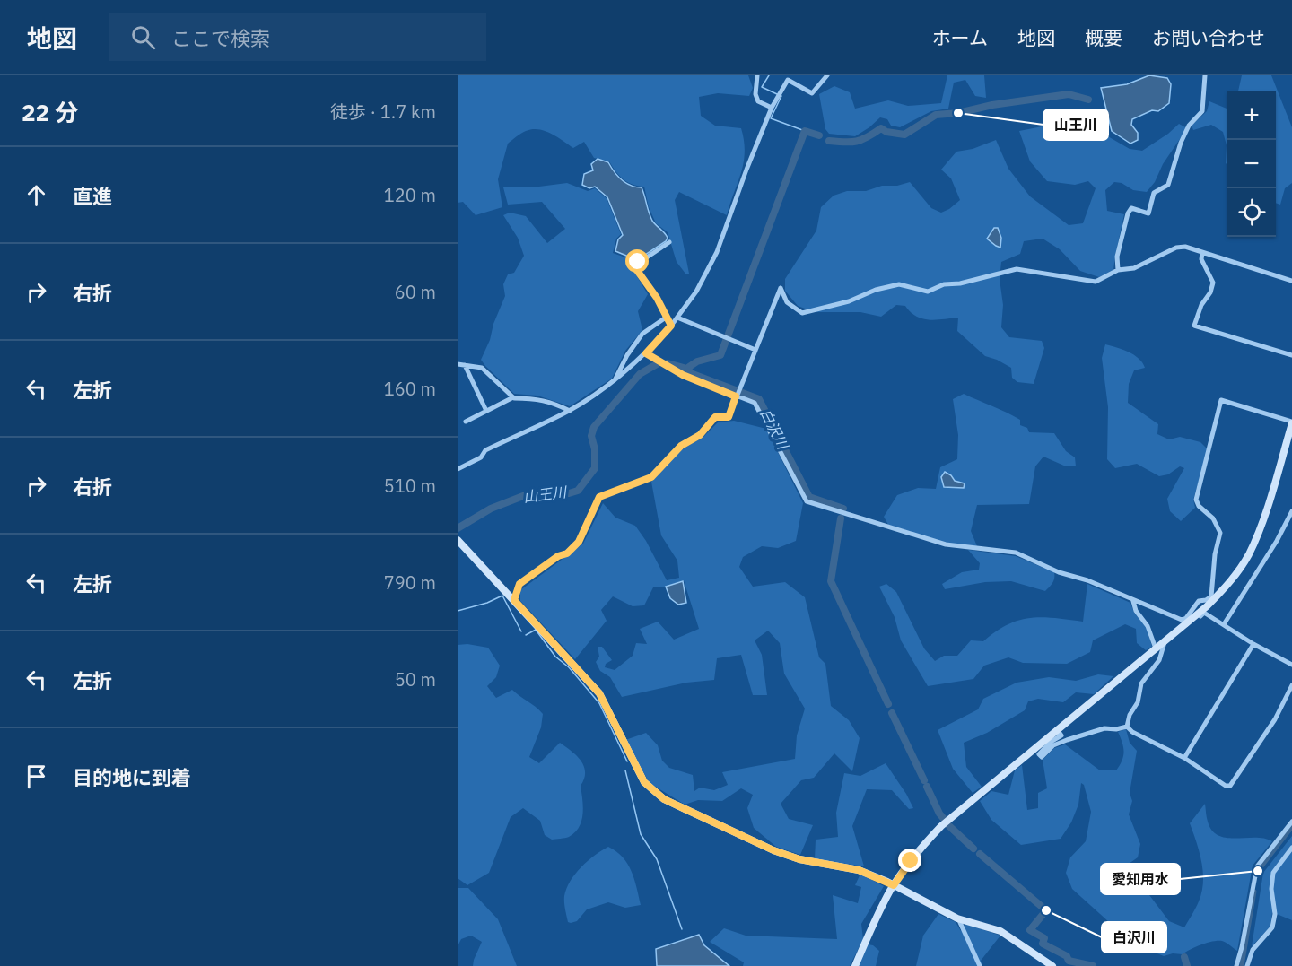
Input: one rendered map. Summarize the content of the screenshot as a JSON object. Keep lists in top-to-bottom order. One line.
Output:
{"water":["白沢川","山王川"],"places":["山王川","愛知用水","白沢川"],"page":{"header":"地図","search":"ここで検索","nav":["ホーム","地図","概要","お問い合わせ"],"heading":["22 分","徒歩 · 1.7 km"],"map_buttons":["+","−"],"list":[["直進","120 m"],["右折","60 m"],["左折","160 m"],["右折","510 m"],["左折","790 m"],["左折","50 m"],"目的地に到着"]}}
